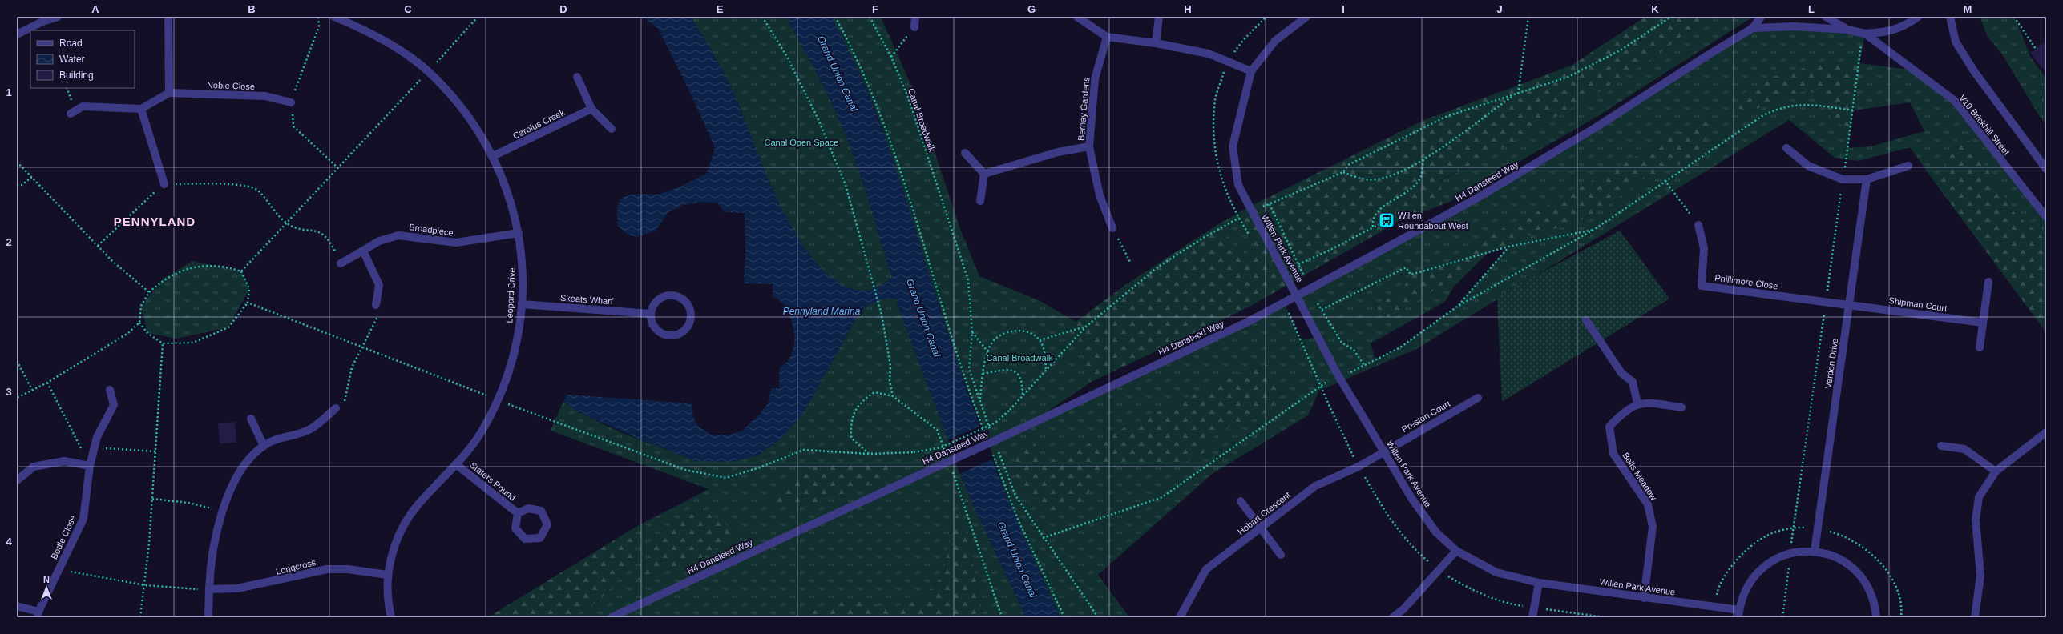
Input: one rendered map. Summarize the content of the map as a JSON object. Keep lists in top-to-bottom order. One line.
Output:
{"streets":{"street":["Noble Close","Bernay Gardens","Carolus Creek","V10 Brickhill Street","H4 Dansteed Way","Broadpiece","Willen Park Avenue","Phillimore Close","Leopard Drive","Skeats Wharf","Shipman Court","Verdon Drive","Preston Court","Bells Meadow","Staters Pound","Hobart Crescent","Bodle Close","Longcross"],"path":["Canal Broadwalk"]},"crossings":[["Carolus Creek","Leopard Drive"],["Broadpiece","Leopard Drive"],["Willen Park Avenue","Preston Court"],["Willen Park Avenue","Bells Meadow"],["Willen Park Avenue","Hobart Crescent"],["Phillimore Close","Shipman Court"],["Phillimore Close","Verdon Drive"],["Leopard Drive","Skeats Wharf"],["Leopard Drive","Staters Pound"],["Leopard Drive","Longcross"],["Shipman Court","Verdon Drive"],["Preston Court","Hobart Crescent"]],"districts":["PENNYLAND"],"water":["Grand Union Canal","Pennyland Marina"],"parks":["Canal Open Space","Canal Broadwalk"],"places":{"bus stop":["Willen Roundabout West"]},"legend":["Road","Water","Building"],"north":"top","grid":{"columns":["A","B","C","D","E","F","G","H","I","J","K","L","M"],"rows":["1","2","3","4"]}}
